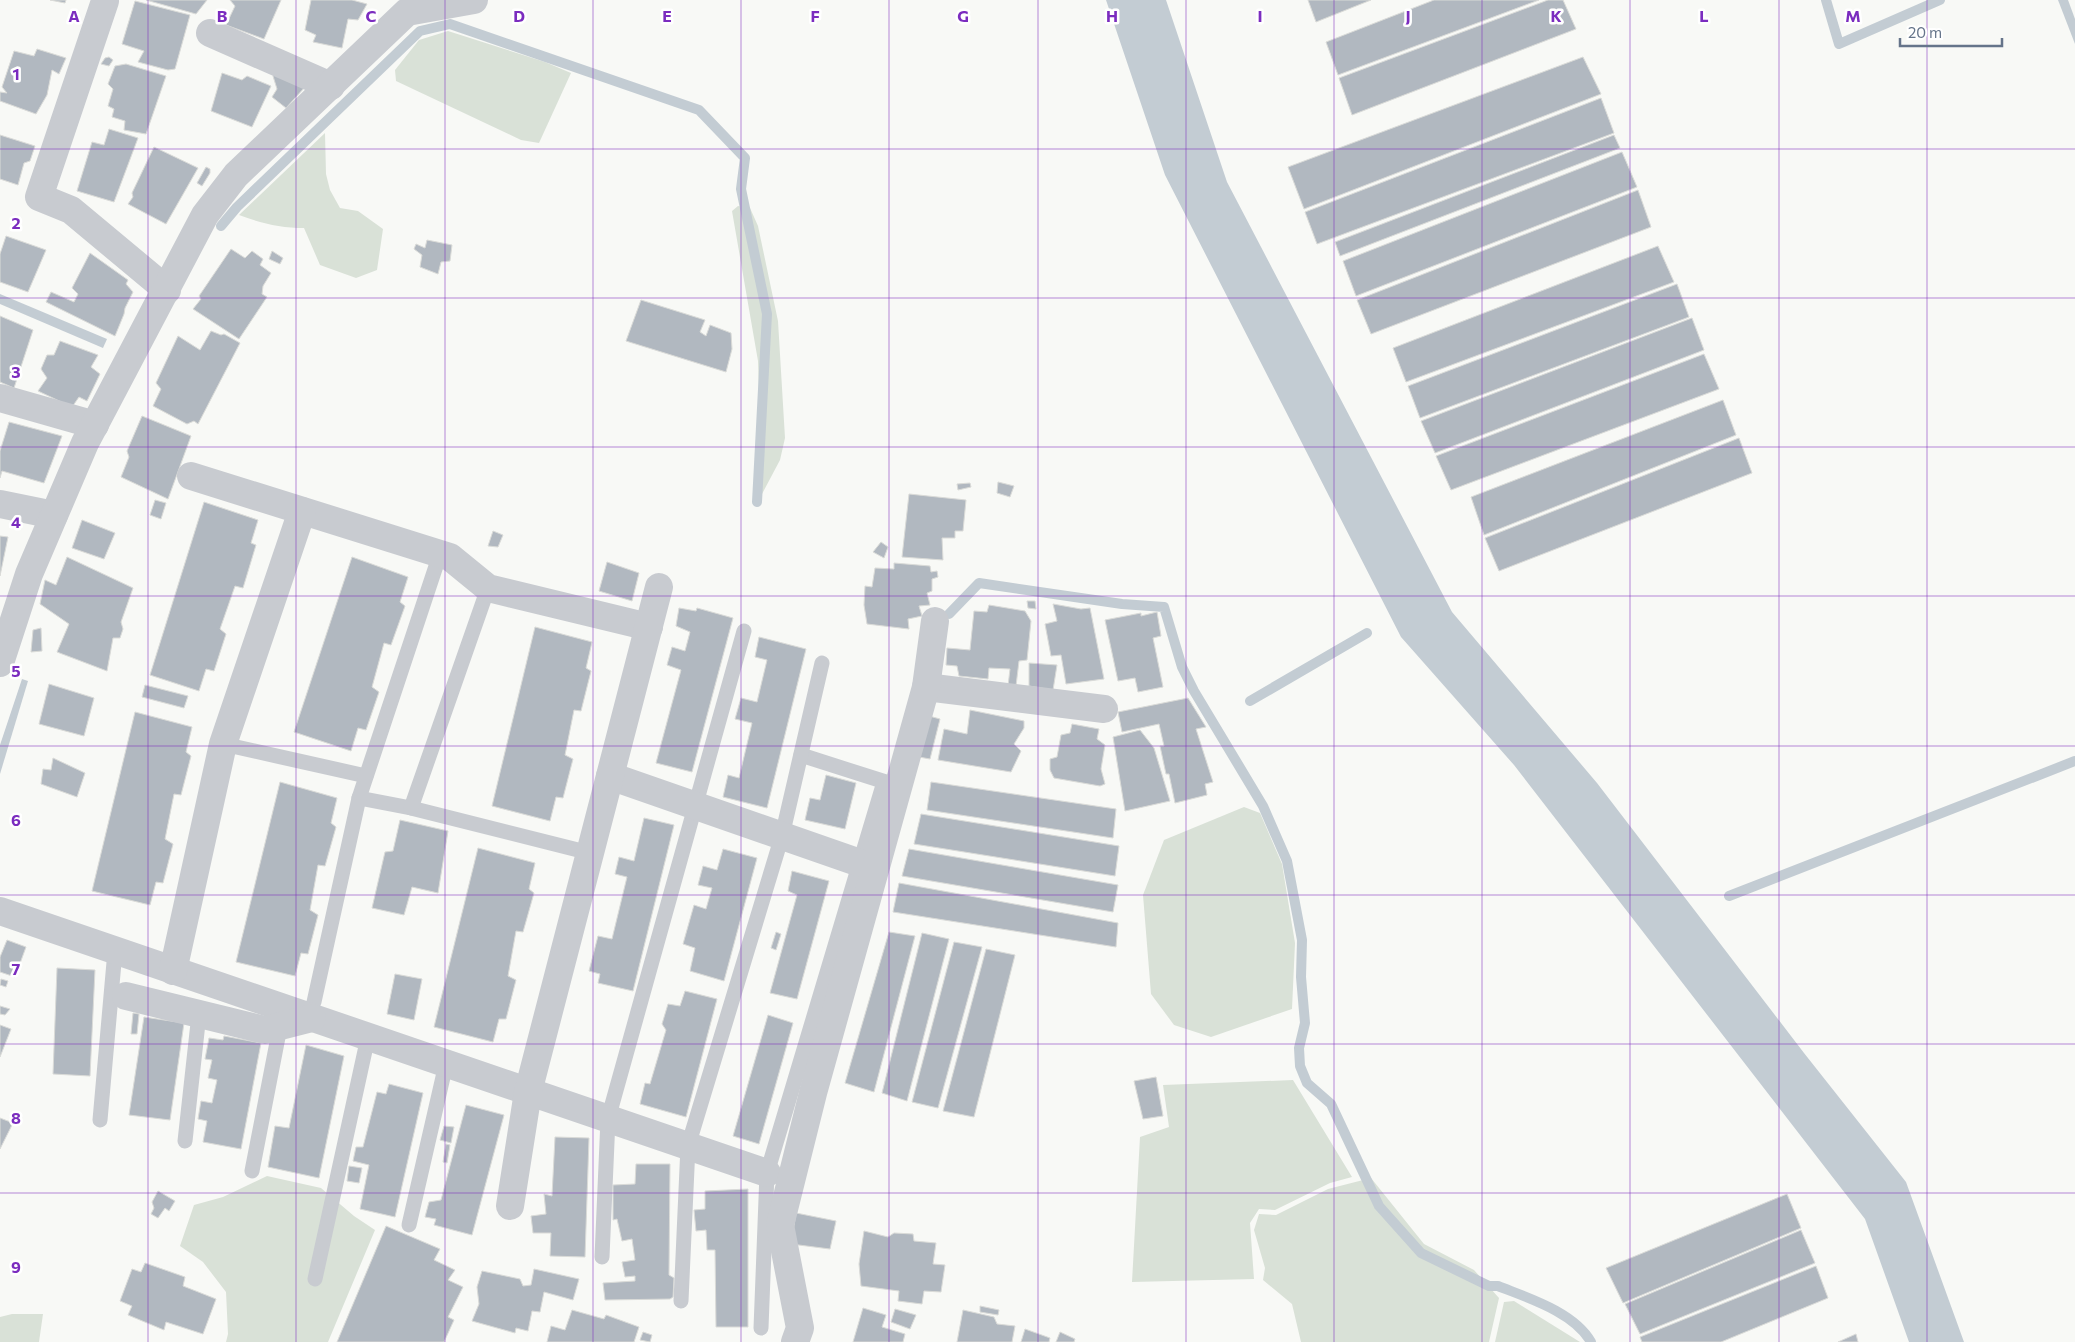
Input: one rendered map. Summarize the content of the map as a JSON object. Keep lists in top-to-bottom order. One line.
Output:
{"scale_bar":"20 m","grid":{"columns":["A","B","C","D","E","F","G","H","I","J","K","L","M"],"rows":["1","2","3","4","5","6","7","8","9"]}}
